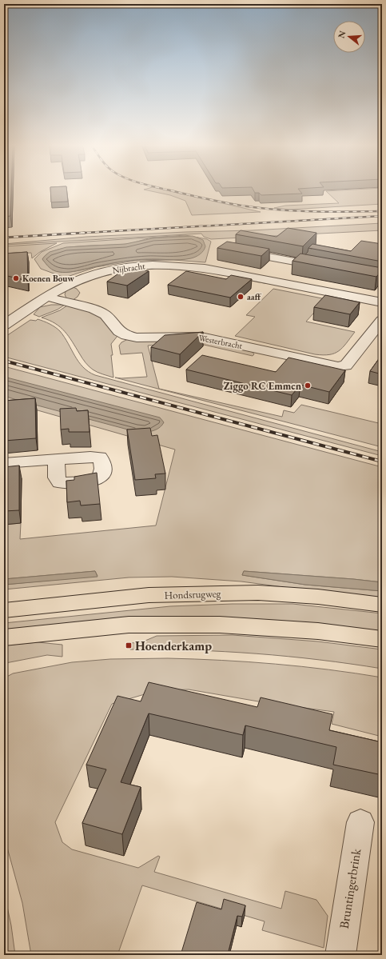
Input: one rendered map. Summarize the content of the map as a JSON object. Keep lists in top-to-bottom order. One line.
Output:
{"streets":{"main road":["Hondsrugweg"],"street":["Nijbracht","Westerbracht","Bruntingerbrink"]},"crossings":[["Nijbracht","Westerbracht"]],"places":{"other":["Koenen Bouw","aaff","Ziggo RC Emmen"],"transit":["Hoenderkamp"]},"north":"left"}
